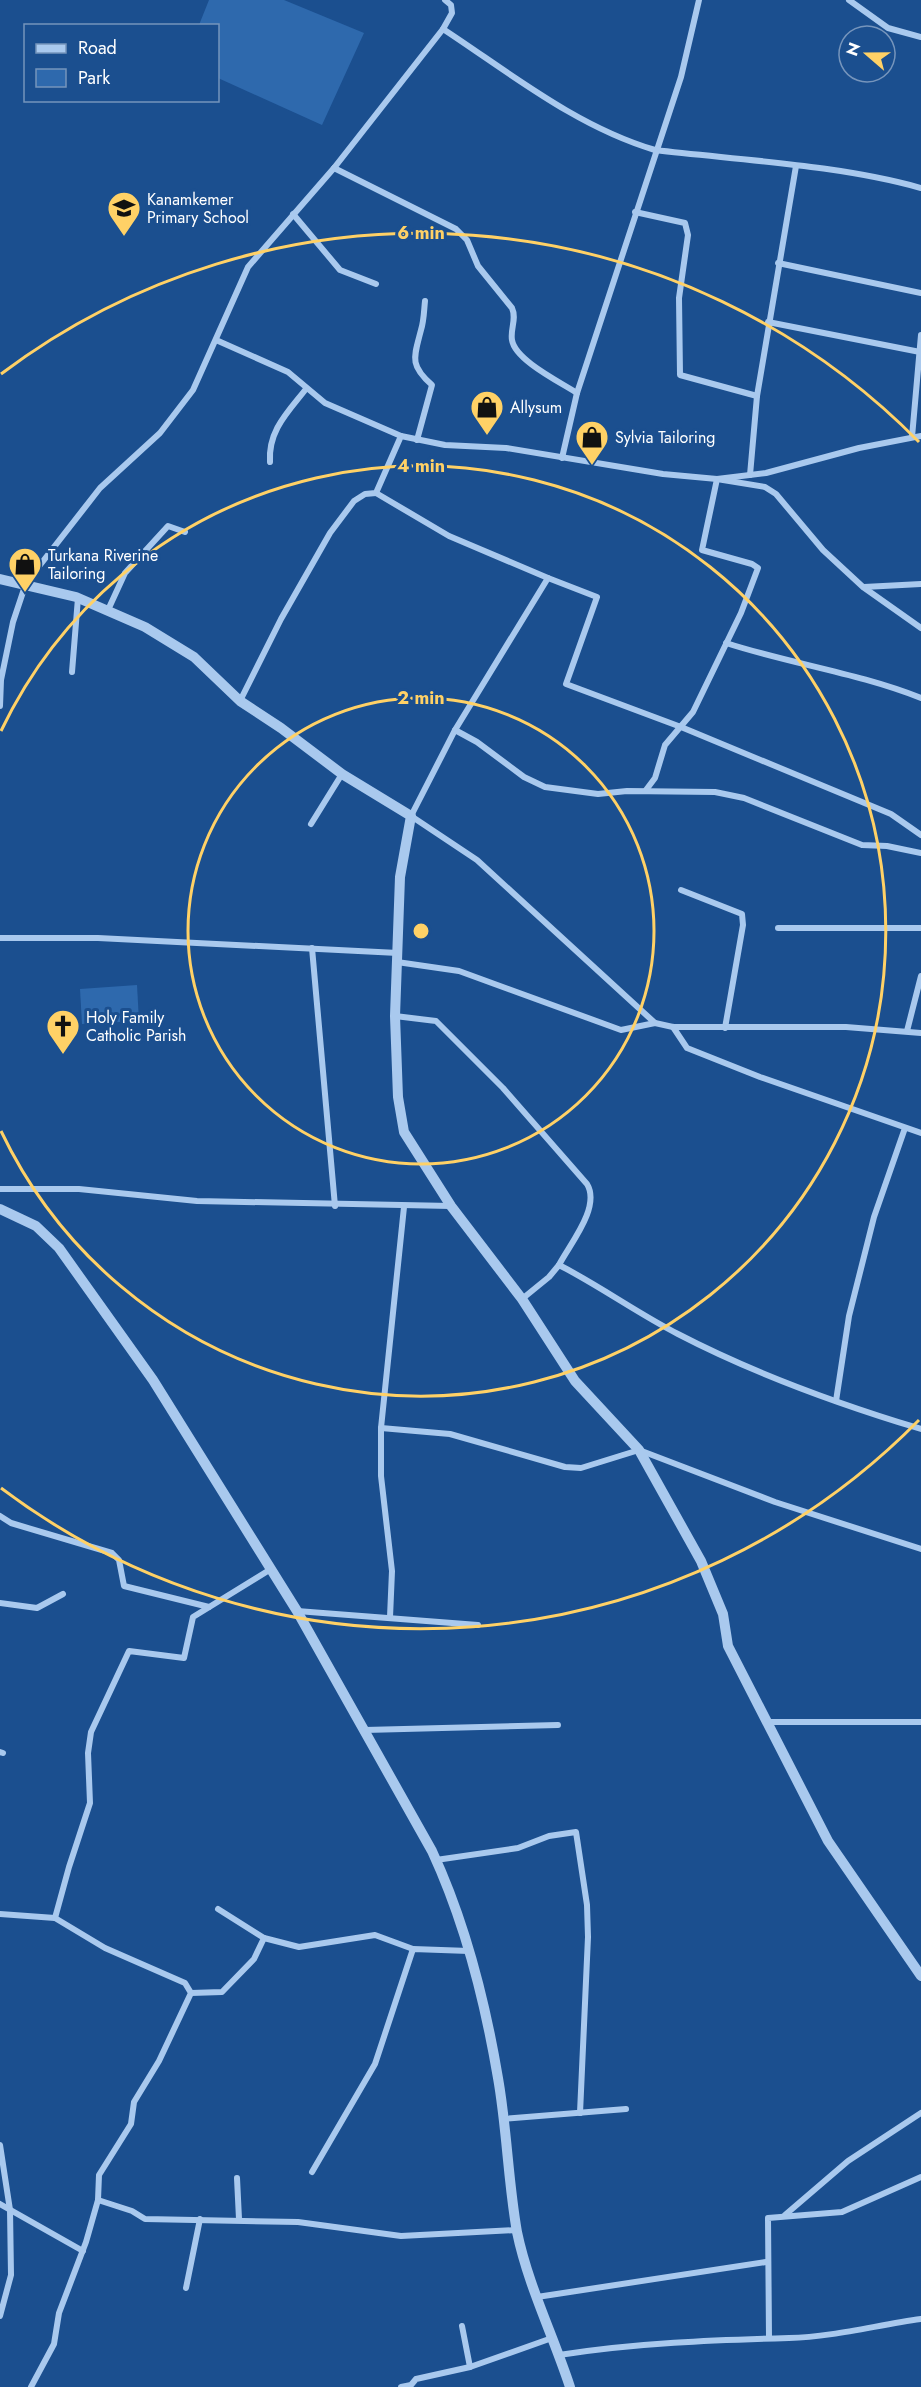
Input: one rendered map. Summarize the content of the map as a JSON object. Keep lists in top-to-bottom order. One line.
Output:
{"places":{"school or university":["Kanamkemer Primary School"],"shop":["Allysum","Sylvia Tailoring","Turkana Riverine Tailoring"],"church":["Holy Family Catholic Parish"]},"legend":["Road","Park"],"north":"left","rings":["6 min","4 min","2 min"]}
